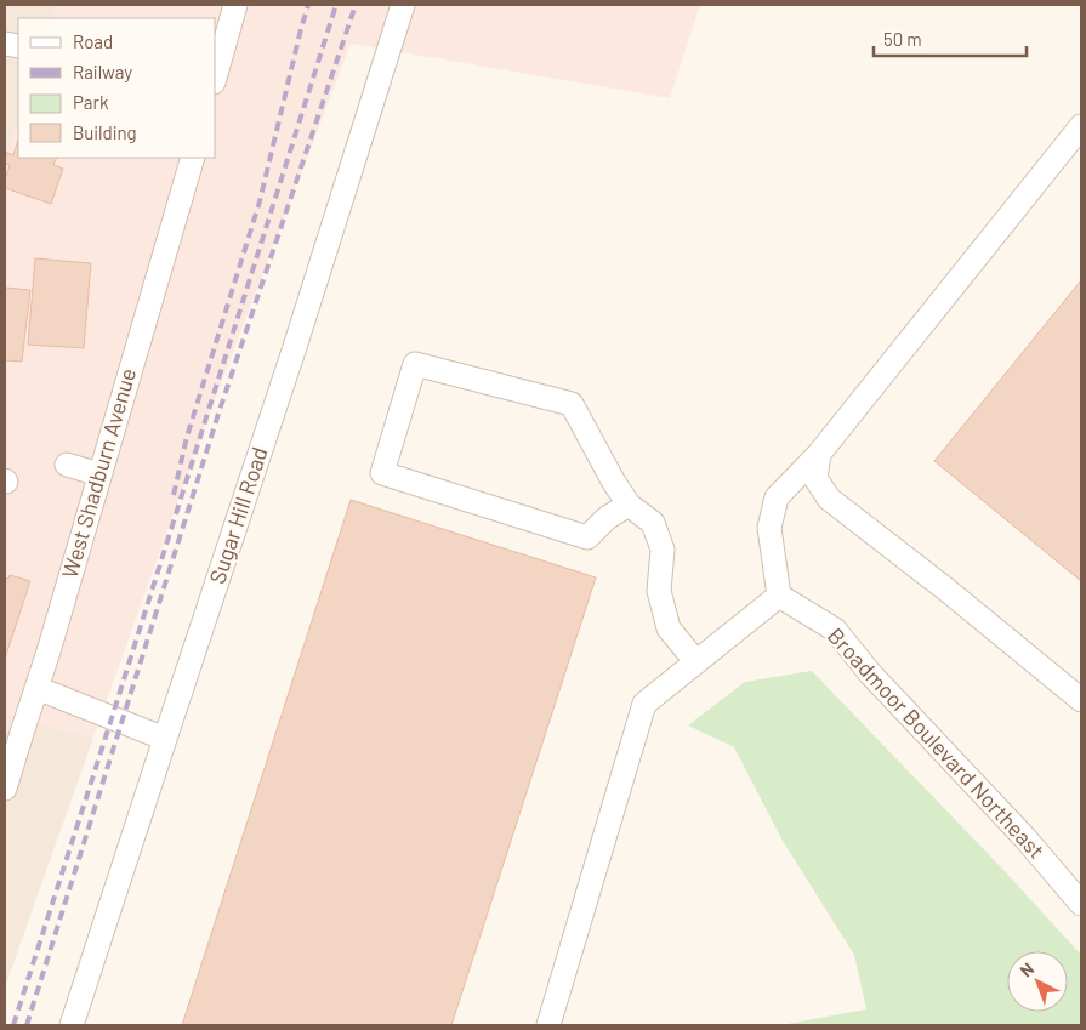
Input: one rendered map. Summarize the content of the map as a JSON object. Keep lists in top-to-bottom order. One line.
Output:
{"streets":{"street":["West Shadburn Avenue","Sugar Hill Road","Broadmoor Boulevard Northeast"]},"legend":["Road","Railway","Park","Building"],"scale_bar":"50 m","north":"top left"}
